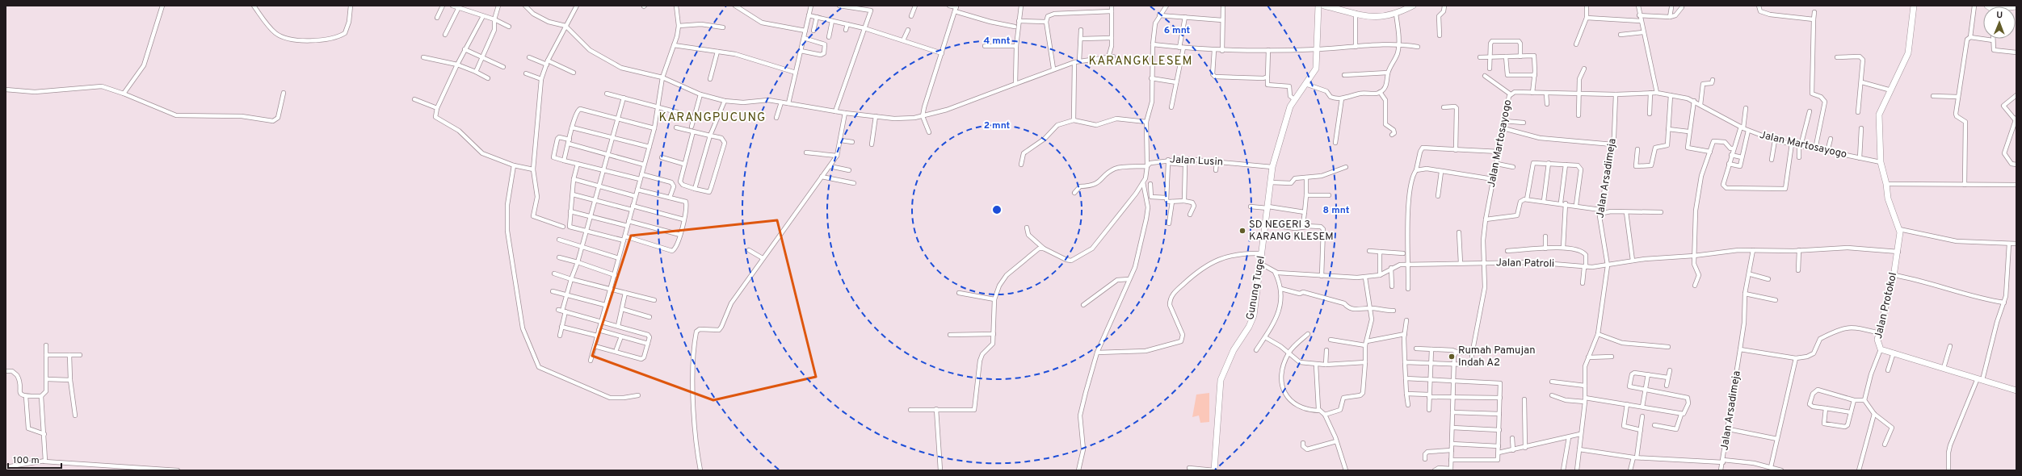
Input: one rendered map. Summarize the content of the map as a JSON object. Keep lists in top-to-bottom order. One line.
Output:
{"streets":{"street":["Jalan Martosayogo","Jalan Lusin","Jalan Arsadimeja","Jalan Patroli","Gunung Tugel","Jalan Protokol"]},"crossings":[["Jalan Martosayogo","Jalan Arsadimeja"],["Jalan Martosayogo","Jalan Patroli"],["Jalan Martosayogo","Jalan Protokol"],["Jalan Lusin","Gunung Tugel"],["Jalan Arsadimeja","Jalan Patroli"],["Jalan Patroli","Gunung Tugel"],["Jalan Patroli","Jalan Protokol"]],"districts":["KARANGKLESEM","KARANGPUCUNG"],"places":["SD NEGERI 3 KARANG KLESEM","Rumah Pamujan Indah A2"],"scale_bar":"100 m","north":"top","rings":["6 mnt","4 mnt","2 mnt","8 mnt"]}
